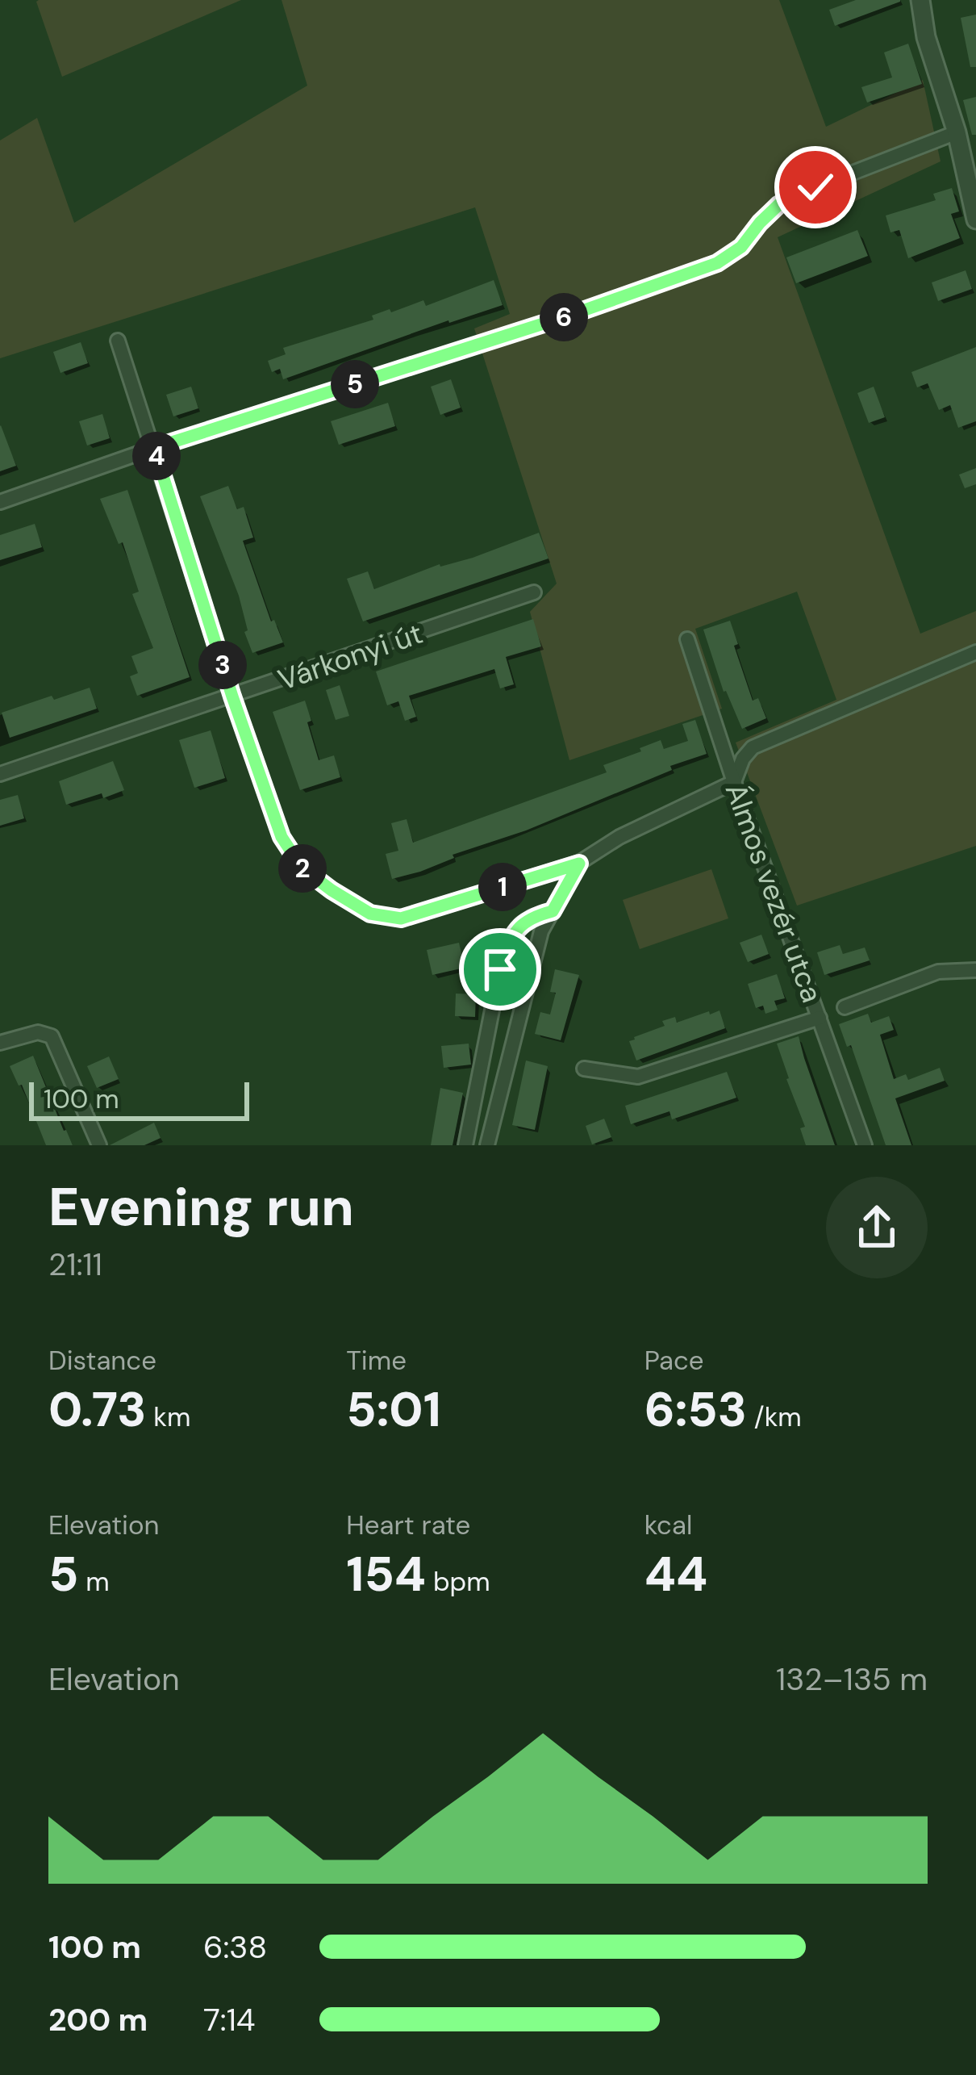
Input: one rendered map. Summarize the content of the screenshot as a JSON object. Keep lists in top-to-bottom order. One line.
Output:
{"streets":{"street":["Várkonyi út","Álmos vezér utca"]},"scale_bar":"100 m","page":{"pins":["6","5","4","3","2","1"],"scale":"100 m","heading":["Evening run","21:11"],"stats":[["Distance","0.73 km"],["Time","5:01"],["Pace","6:53 /km"],["Elevation","5 m"],["Heart rate","154 bpm"],["kcal","44"]],"chart":["Elevation","132–135 m"],"list":[{"name":"100 m","note":"6:38"},{"name":"200 m","note":"7:14"}]}}
